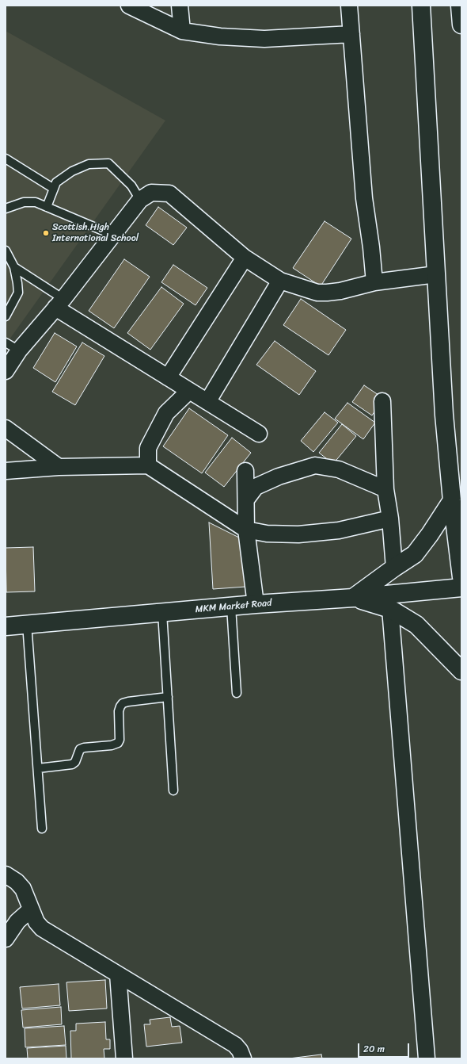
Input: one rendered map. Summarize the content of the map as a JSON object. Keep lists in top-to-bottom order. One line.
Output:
{"streets":{"main road":["MKM Market Road"]},"places":["Scottish High International School"],"scale_bar":"20 m"}
